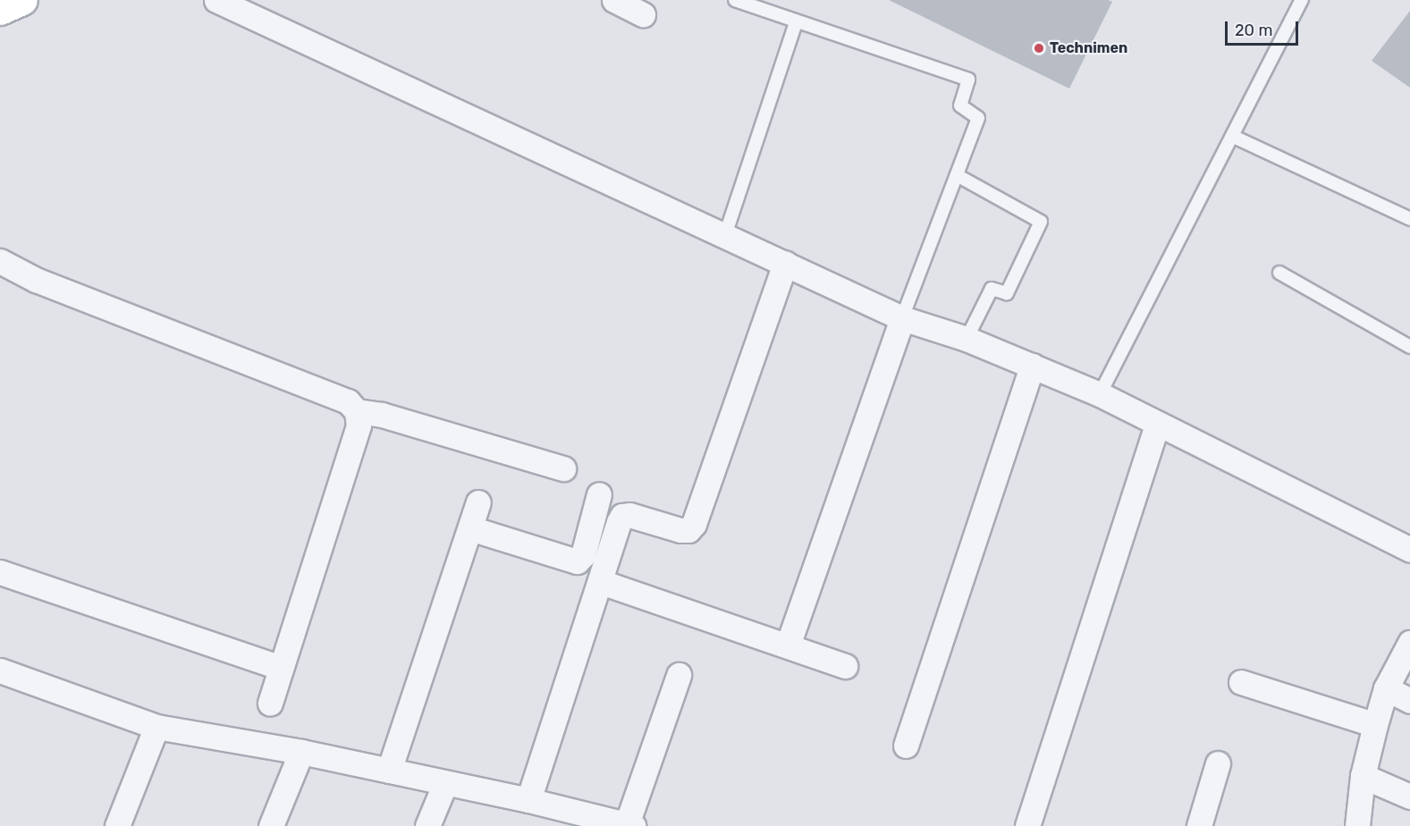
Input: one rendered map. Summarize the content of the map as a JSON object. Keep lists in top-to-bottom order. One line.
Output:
{"places":["Technimen"],"scale_bar":"20 m"}
